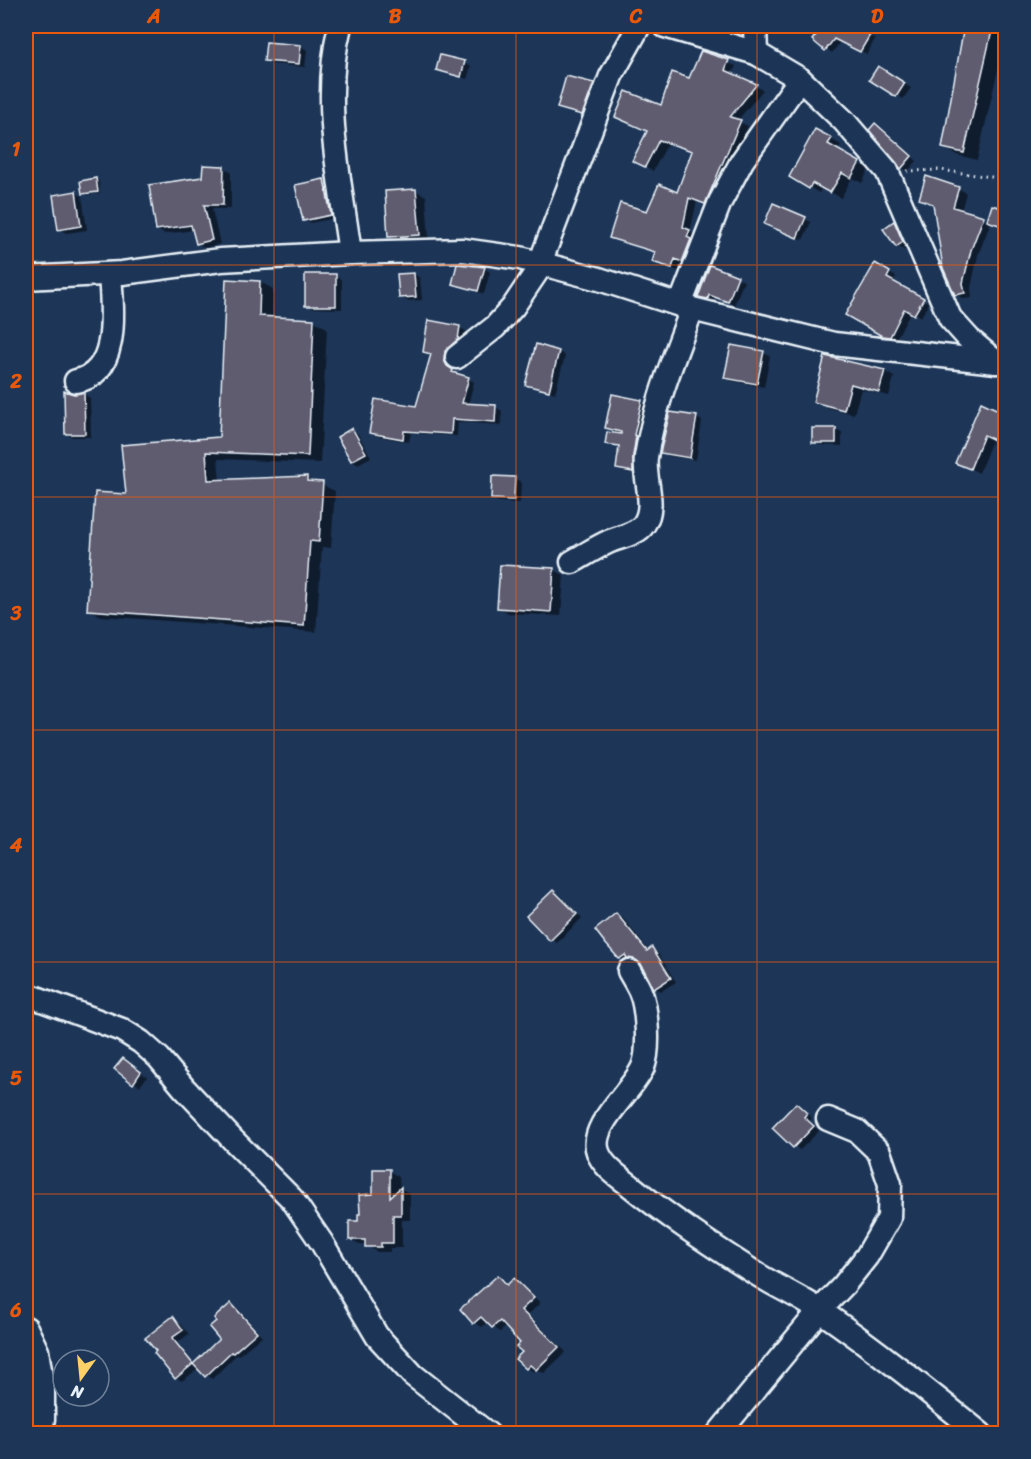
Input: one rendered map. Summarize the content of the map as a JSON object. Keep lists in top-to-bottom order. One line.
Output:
{"north":"bottom","grid":{"columns":["A","B","C","D"],"rows":["1","2","3","4","5","6"]}}
